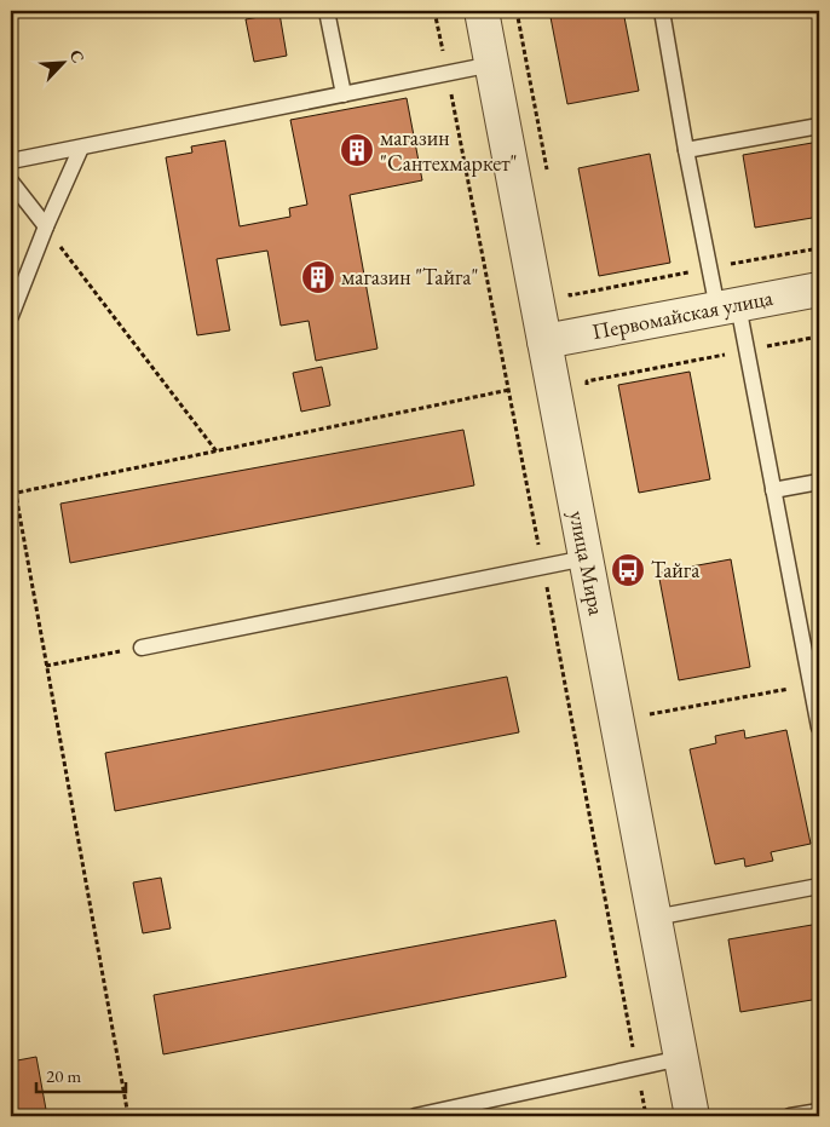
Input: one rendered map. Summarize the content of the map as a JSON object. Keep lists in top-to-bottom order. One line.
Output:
{"streets":{"street":["Первомайская улица","улица Мира"]},"crossings":[["Первомайская улица","улица Мира"]],"places":{"building":["магазин \"Сантехмаркет\"","магазин \"Тайга\""],"bus stop":["Тайга"]},"scale_bar":"20 m","north":"top right"}
